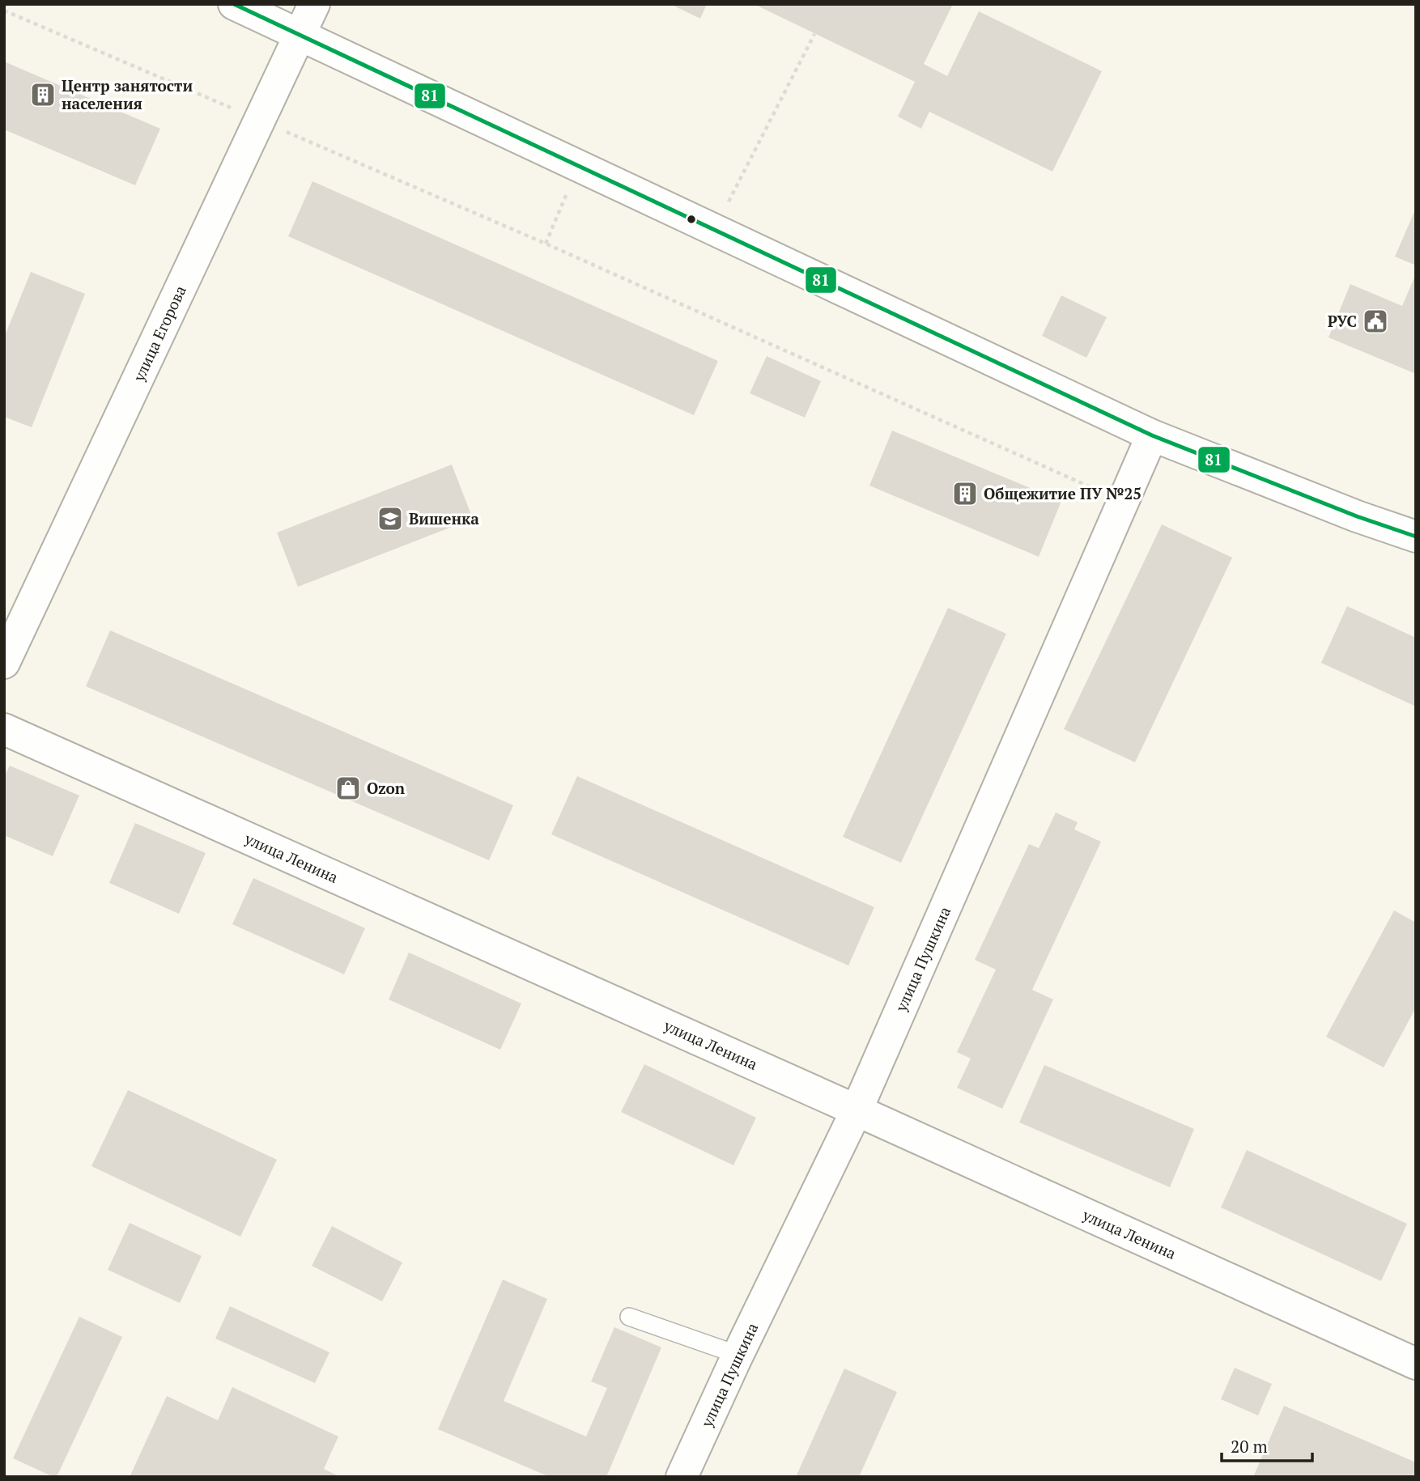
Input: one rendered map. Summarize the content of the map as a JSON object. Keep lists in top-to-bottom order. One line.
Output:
{"streets":{"street":["улица Егорова","улица Ленина","улица Пушкина"]},"crossings":[["улица Ленина","улица Пушкина"]],"places":{"building":["Центр занятости населения","Общежитие ПУ №25"],"public building":["РУС"],"school or university":["Вишенка"],"shop":["Ozon"]},"lines":["transit line 81"],"scale_bar":"20 m"}
